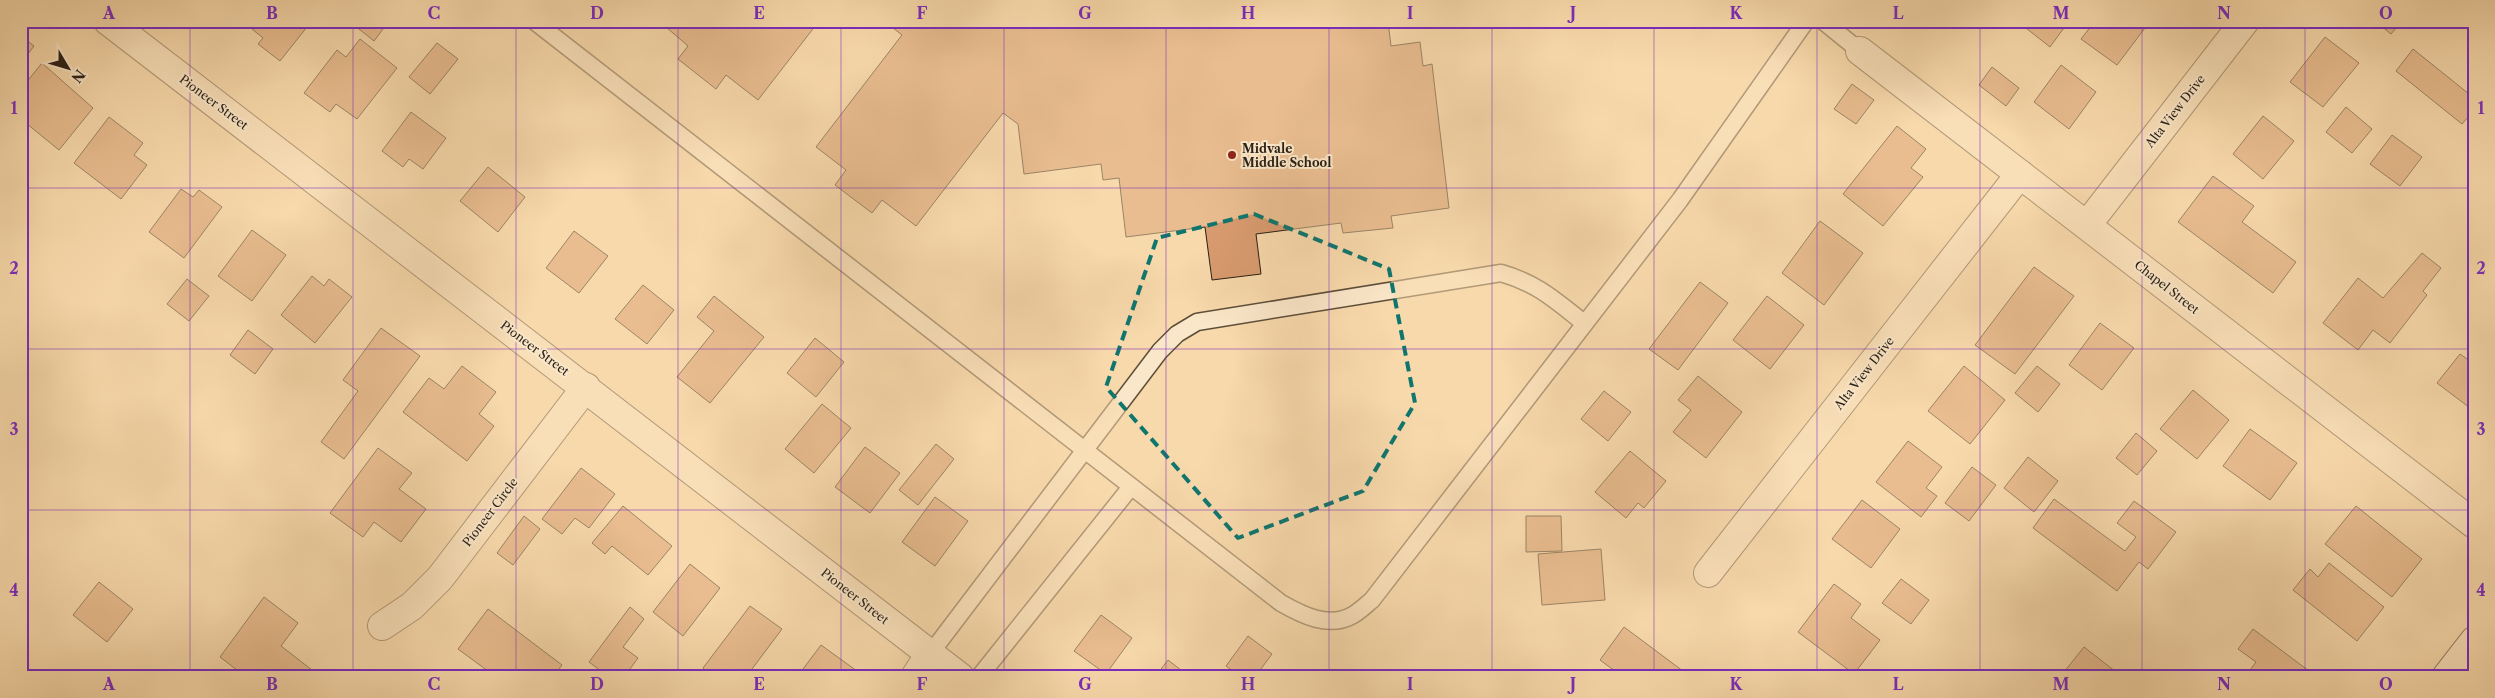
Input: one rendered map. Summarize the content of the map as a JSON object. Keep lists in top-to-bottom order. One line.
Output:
{"streets":{"street":["Pioneer Street","Alta View Drive","Chapel Street","Pioneer Circle"]},"crossings":[["Pioneer Street","Pioneer Circle"],["Alta View Drive","Chapel Street"]],"places":["Midvale Middle School"],"north":"bottom right","grid":{"columns":["A","B","C","D","E","F","G","H","I","J","K","L","M","N","O"],"rows":["1","2","3","4"]}}
